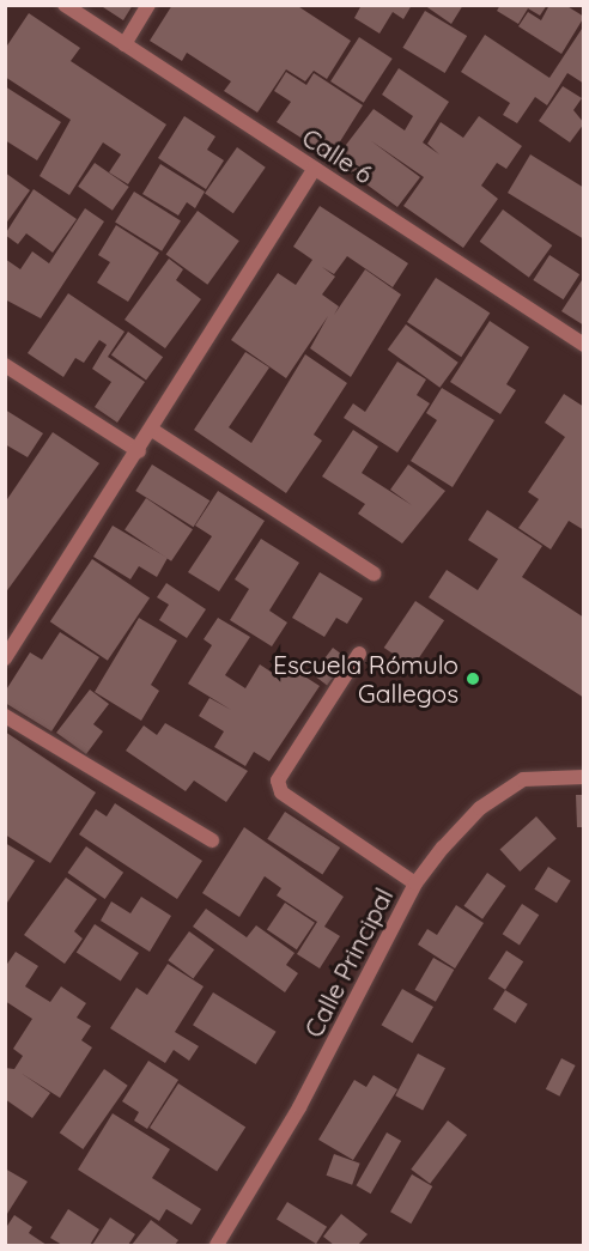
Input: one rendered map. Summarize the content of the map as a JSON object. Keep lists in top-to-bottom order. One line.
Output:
{"streets":{"street":["Calle 6","Calle Principal"]},"places":["Escuela Rómulo Gallegos"]}
